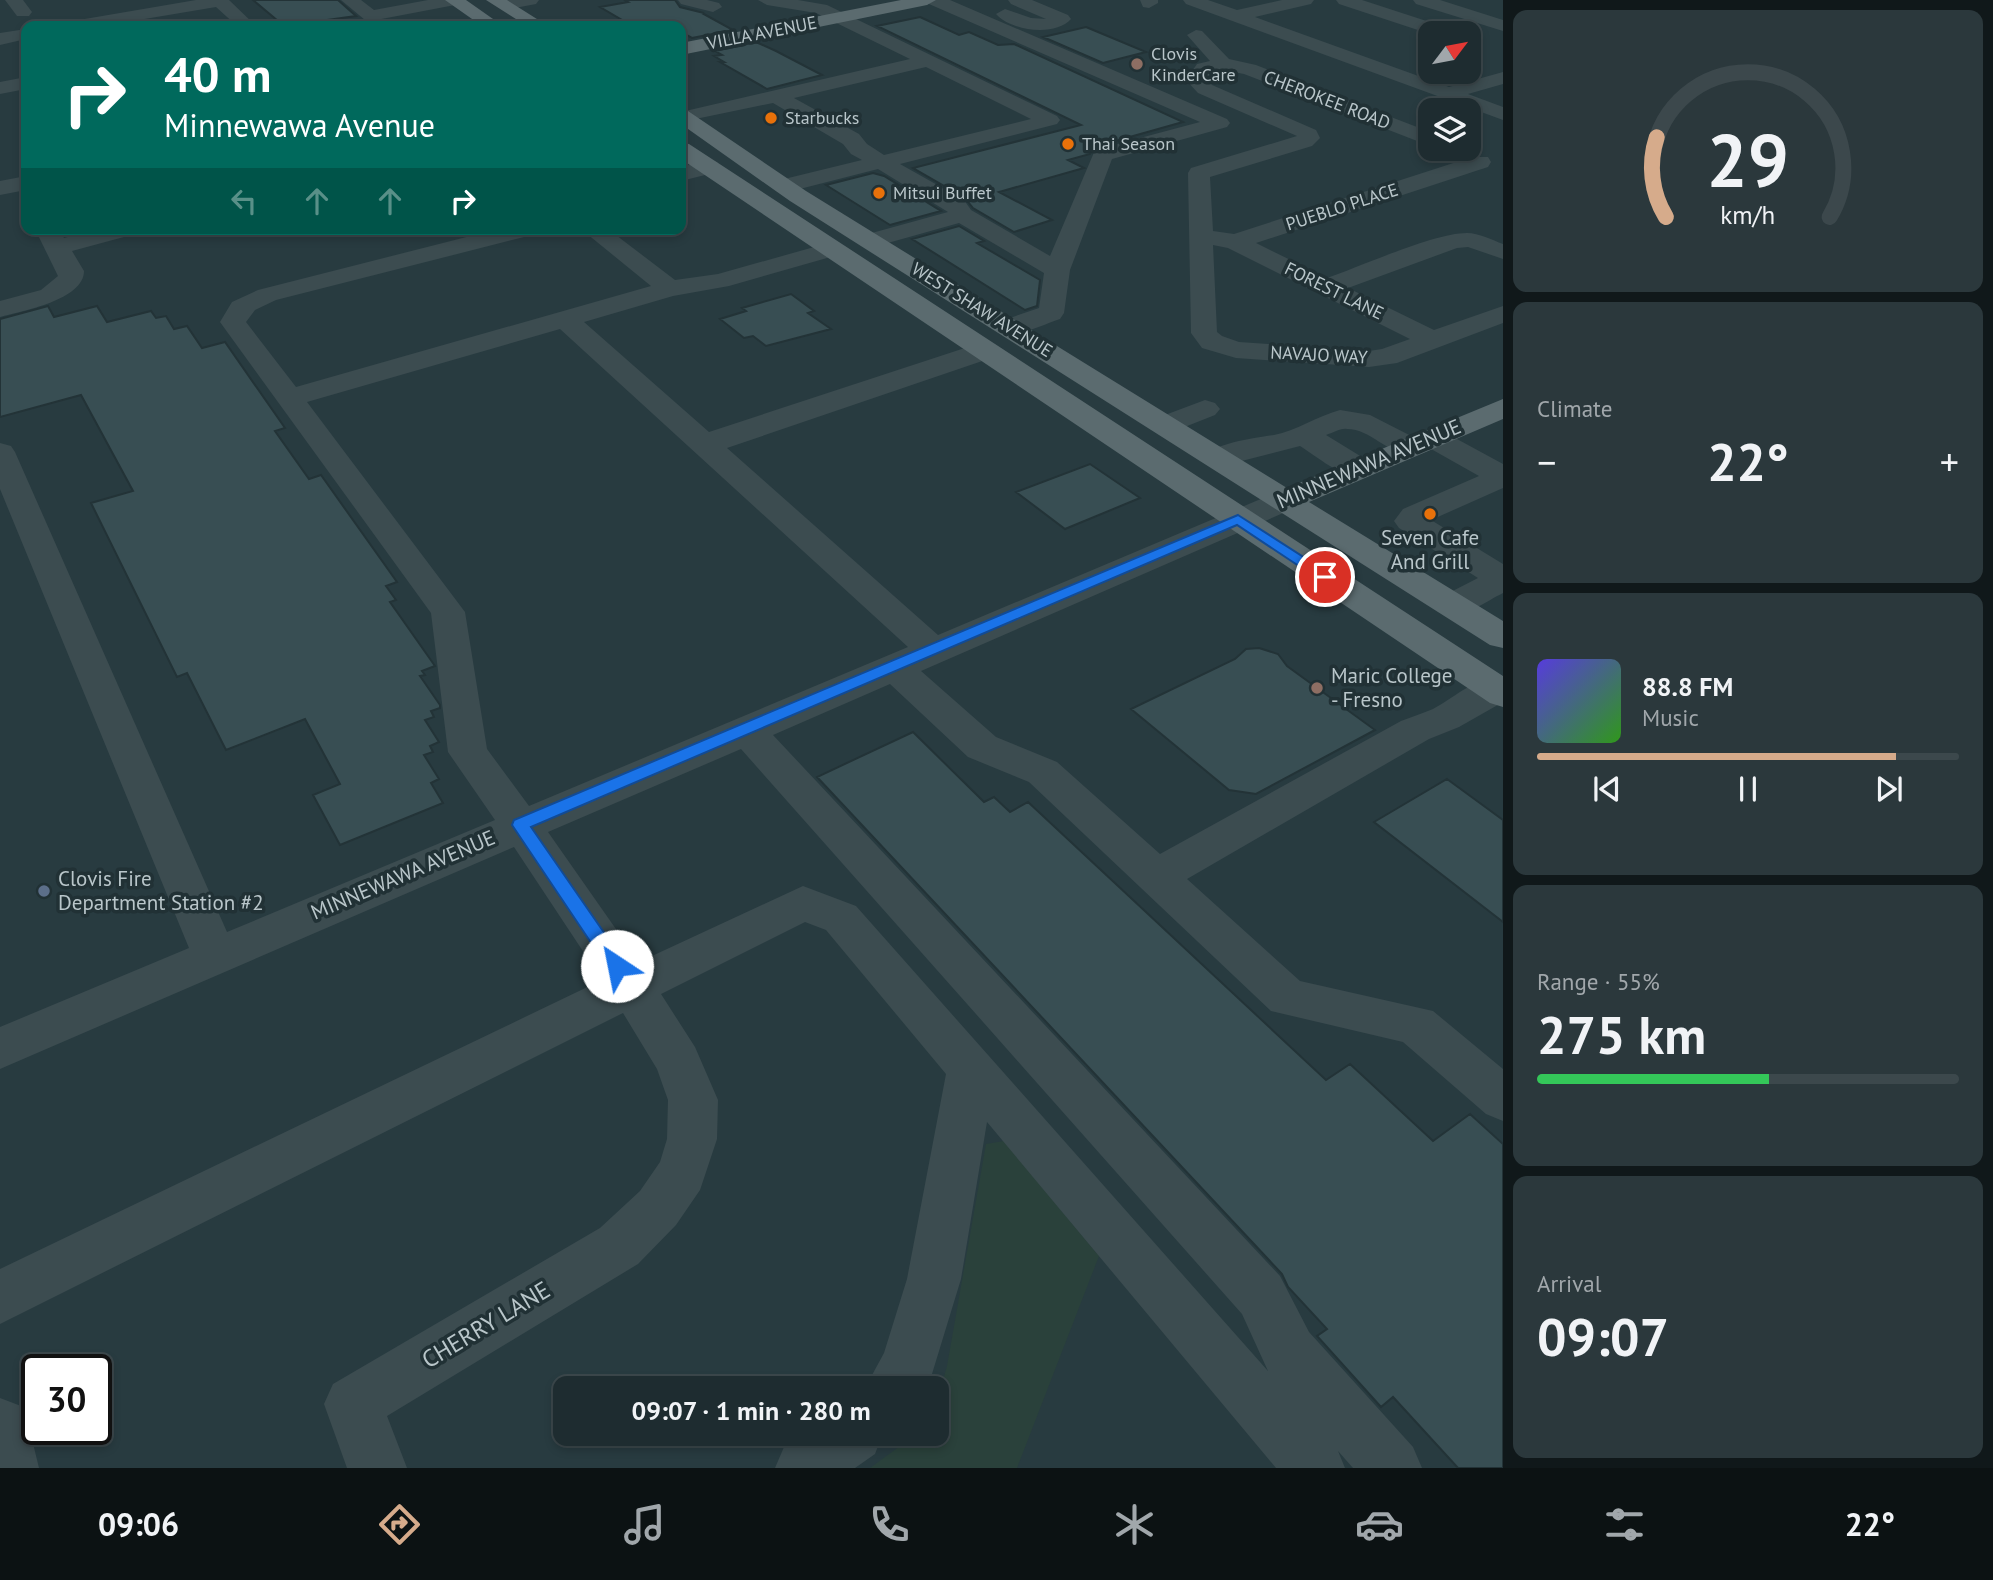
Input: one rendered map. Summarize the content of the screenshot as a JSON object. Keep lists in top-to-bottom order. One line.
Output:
{"streets":{"main road":["VILLA AVENUE","WEST SHAW AVENUE","MINNEWAWA AVENUE"],"street":["CHEROKEE ROAD","PUEBLO PLACE","FOREST LANE","NAVAJO WAY","CHERRY LANE"]},"crossings":[["PUEBLO PLACE","FOREST LANE"],["PUEBLO PLACE","NAVAJO WAY"],["FOREST LANE","NAVAJO WAY"],["WEST SHAW AVENUE","MINNEWAWA AVENUE"],["MINNEWAWA AVENUE","CHERRY LANE"]],"places":["Clovis KinderCare","Starbucks","Thai Season","Mitsui Buffet","Seven Cafe And Grill","Maric College - Fresno","Clovis Fire Department Station #2"],"north":"top right","page":{"turn":["40 m","Minnewawa Avenue"],"tile":["Climate",["Range · 55%","275 km"],["Arrival","09:07"]],"heat":["−","22°","+"],"song":["88.8 FM","Music"],"limit":"30","trip":"09:07 · 1 min · 280 m","tabs":["09:06","22°"],"gauge":["29","km/h"]}}
